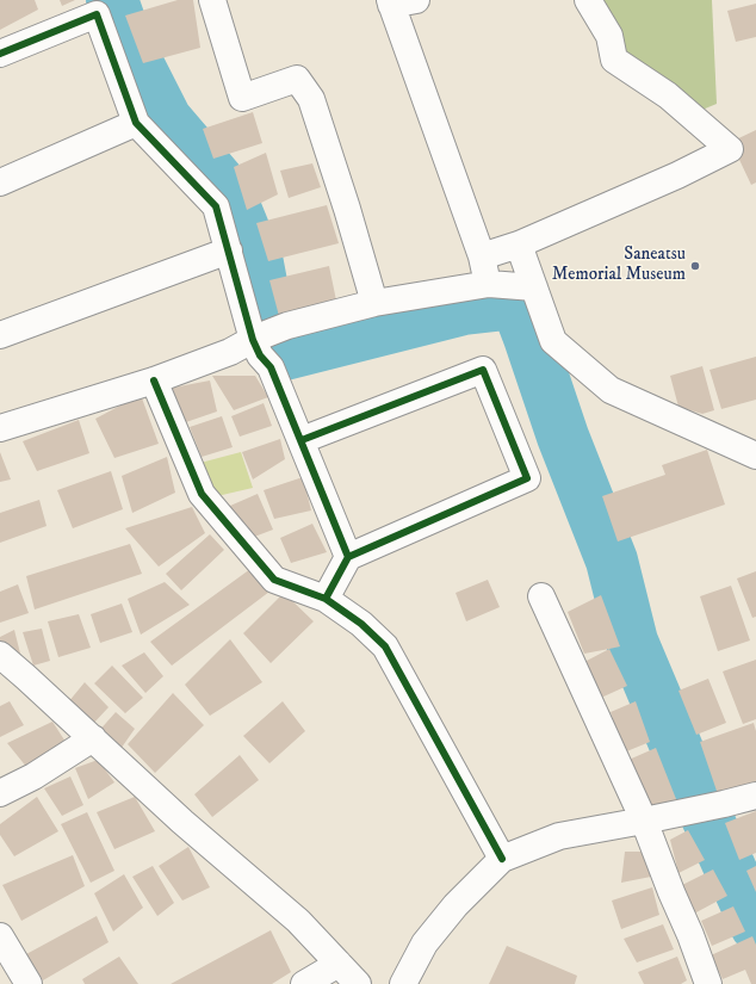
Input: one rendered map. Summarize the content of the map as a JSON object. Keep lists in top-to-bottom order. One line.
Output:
{"places":["Saneatsu Memorial Museum"]}
